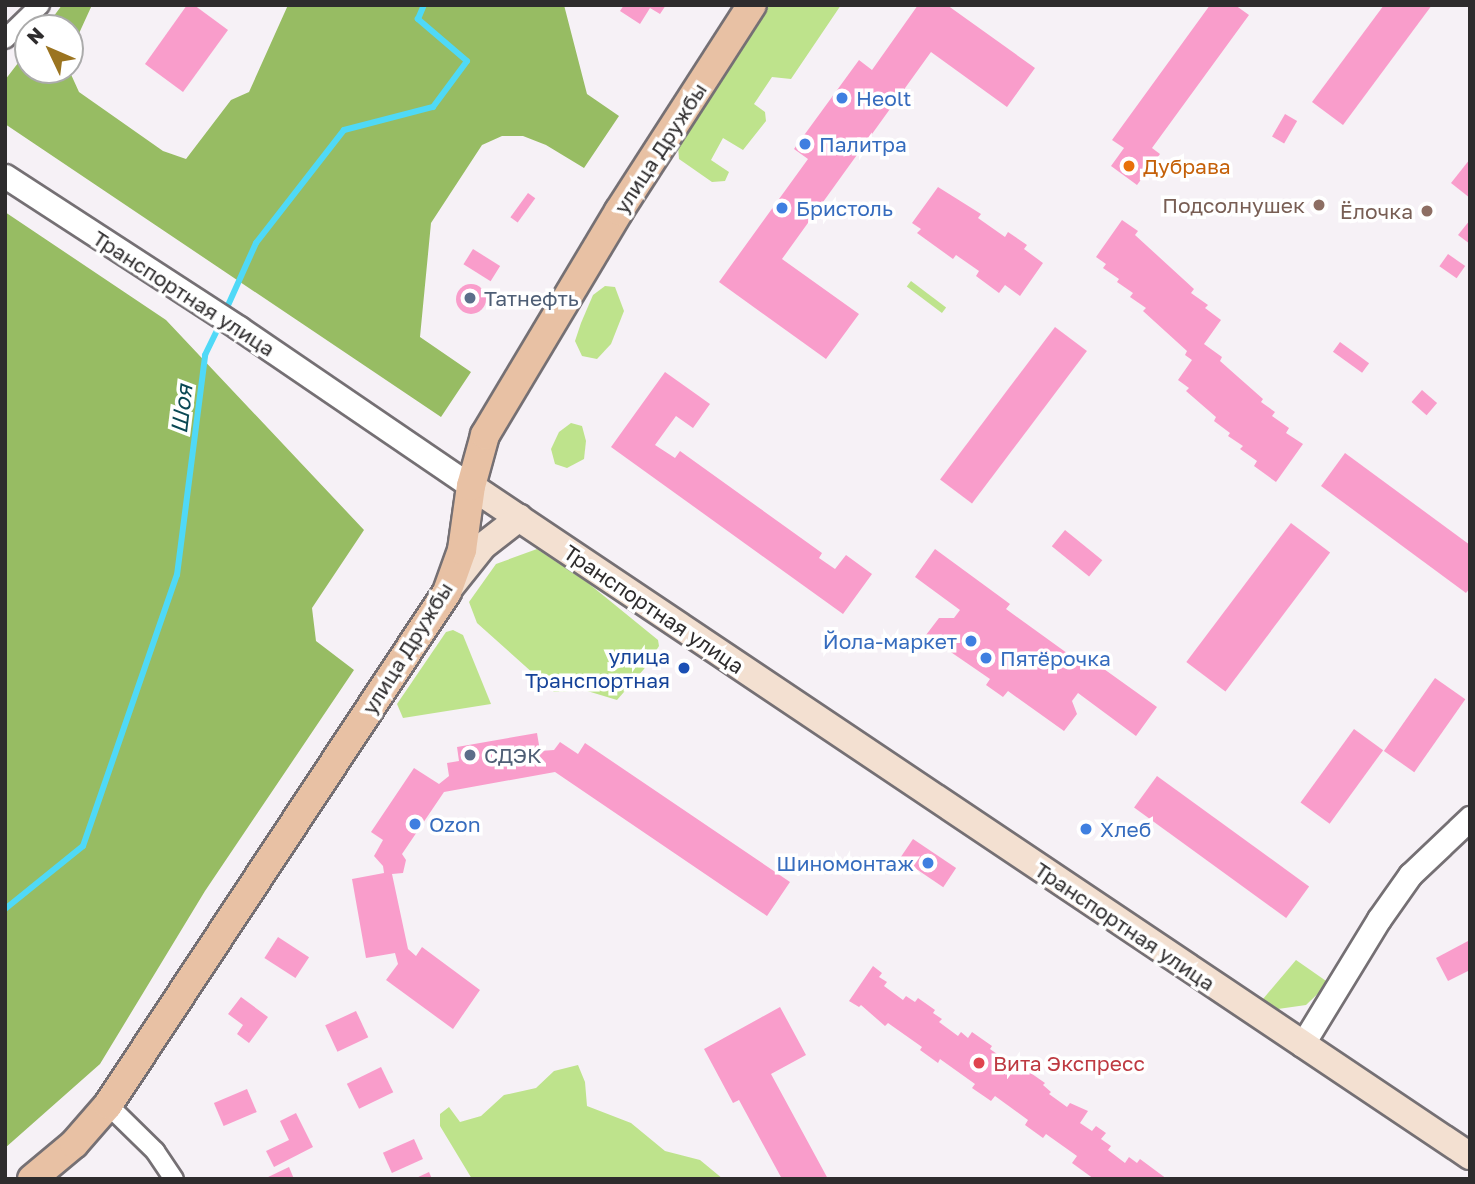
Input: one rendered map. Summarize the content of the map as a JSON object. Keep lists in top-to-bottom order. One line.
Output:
{"streets":{"main road":["улица Дружбы","Транспортная улица"]},"crossings":[["улица Дружбы","Транспортная улица"]],"water":["Шоя"],"places":["Heolt","Палитра","Дубрава","Подсолнушек","Бристоль","Ёлочка","Татнефть","Йола-маркет","Пятёрочка","улица Транспортная","СДЭК","Ozon","Хлеб","Шиномонтаж","Вита Экспресс"],"north":"top left"}
